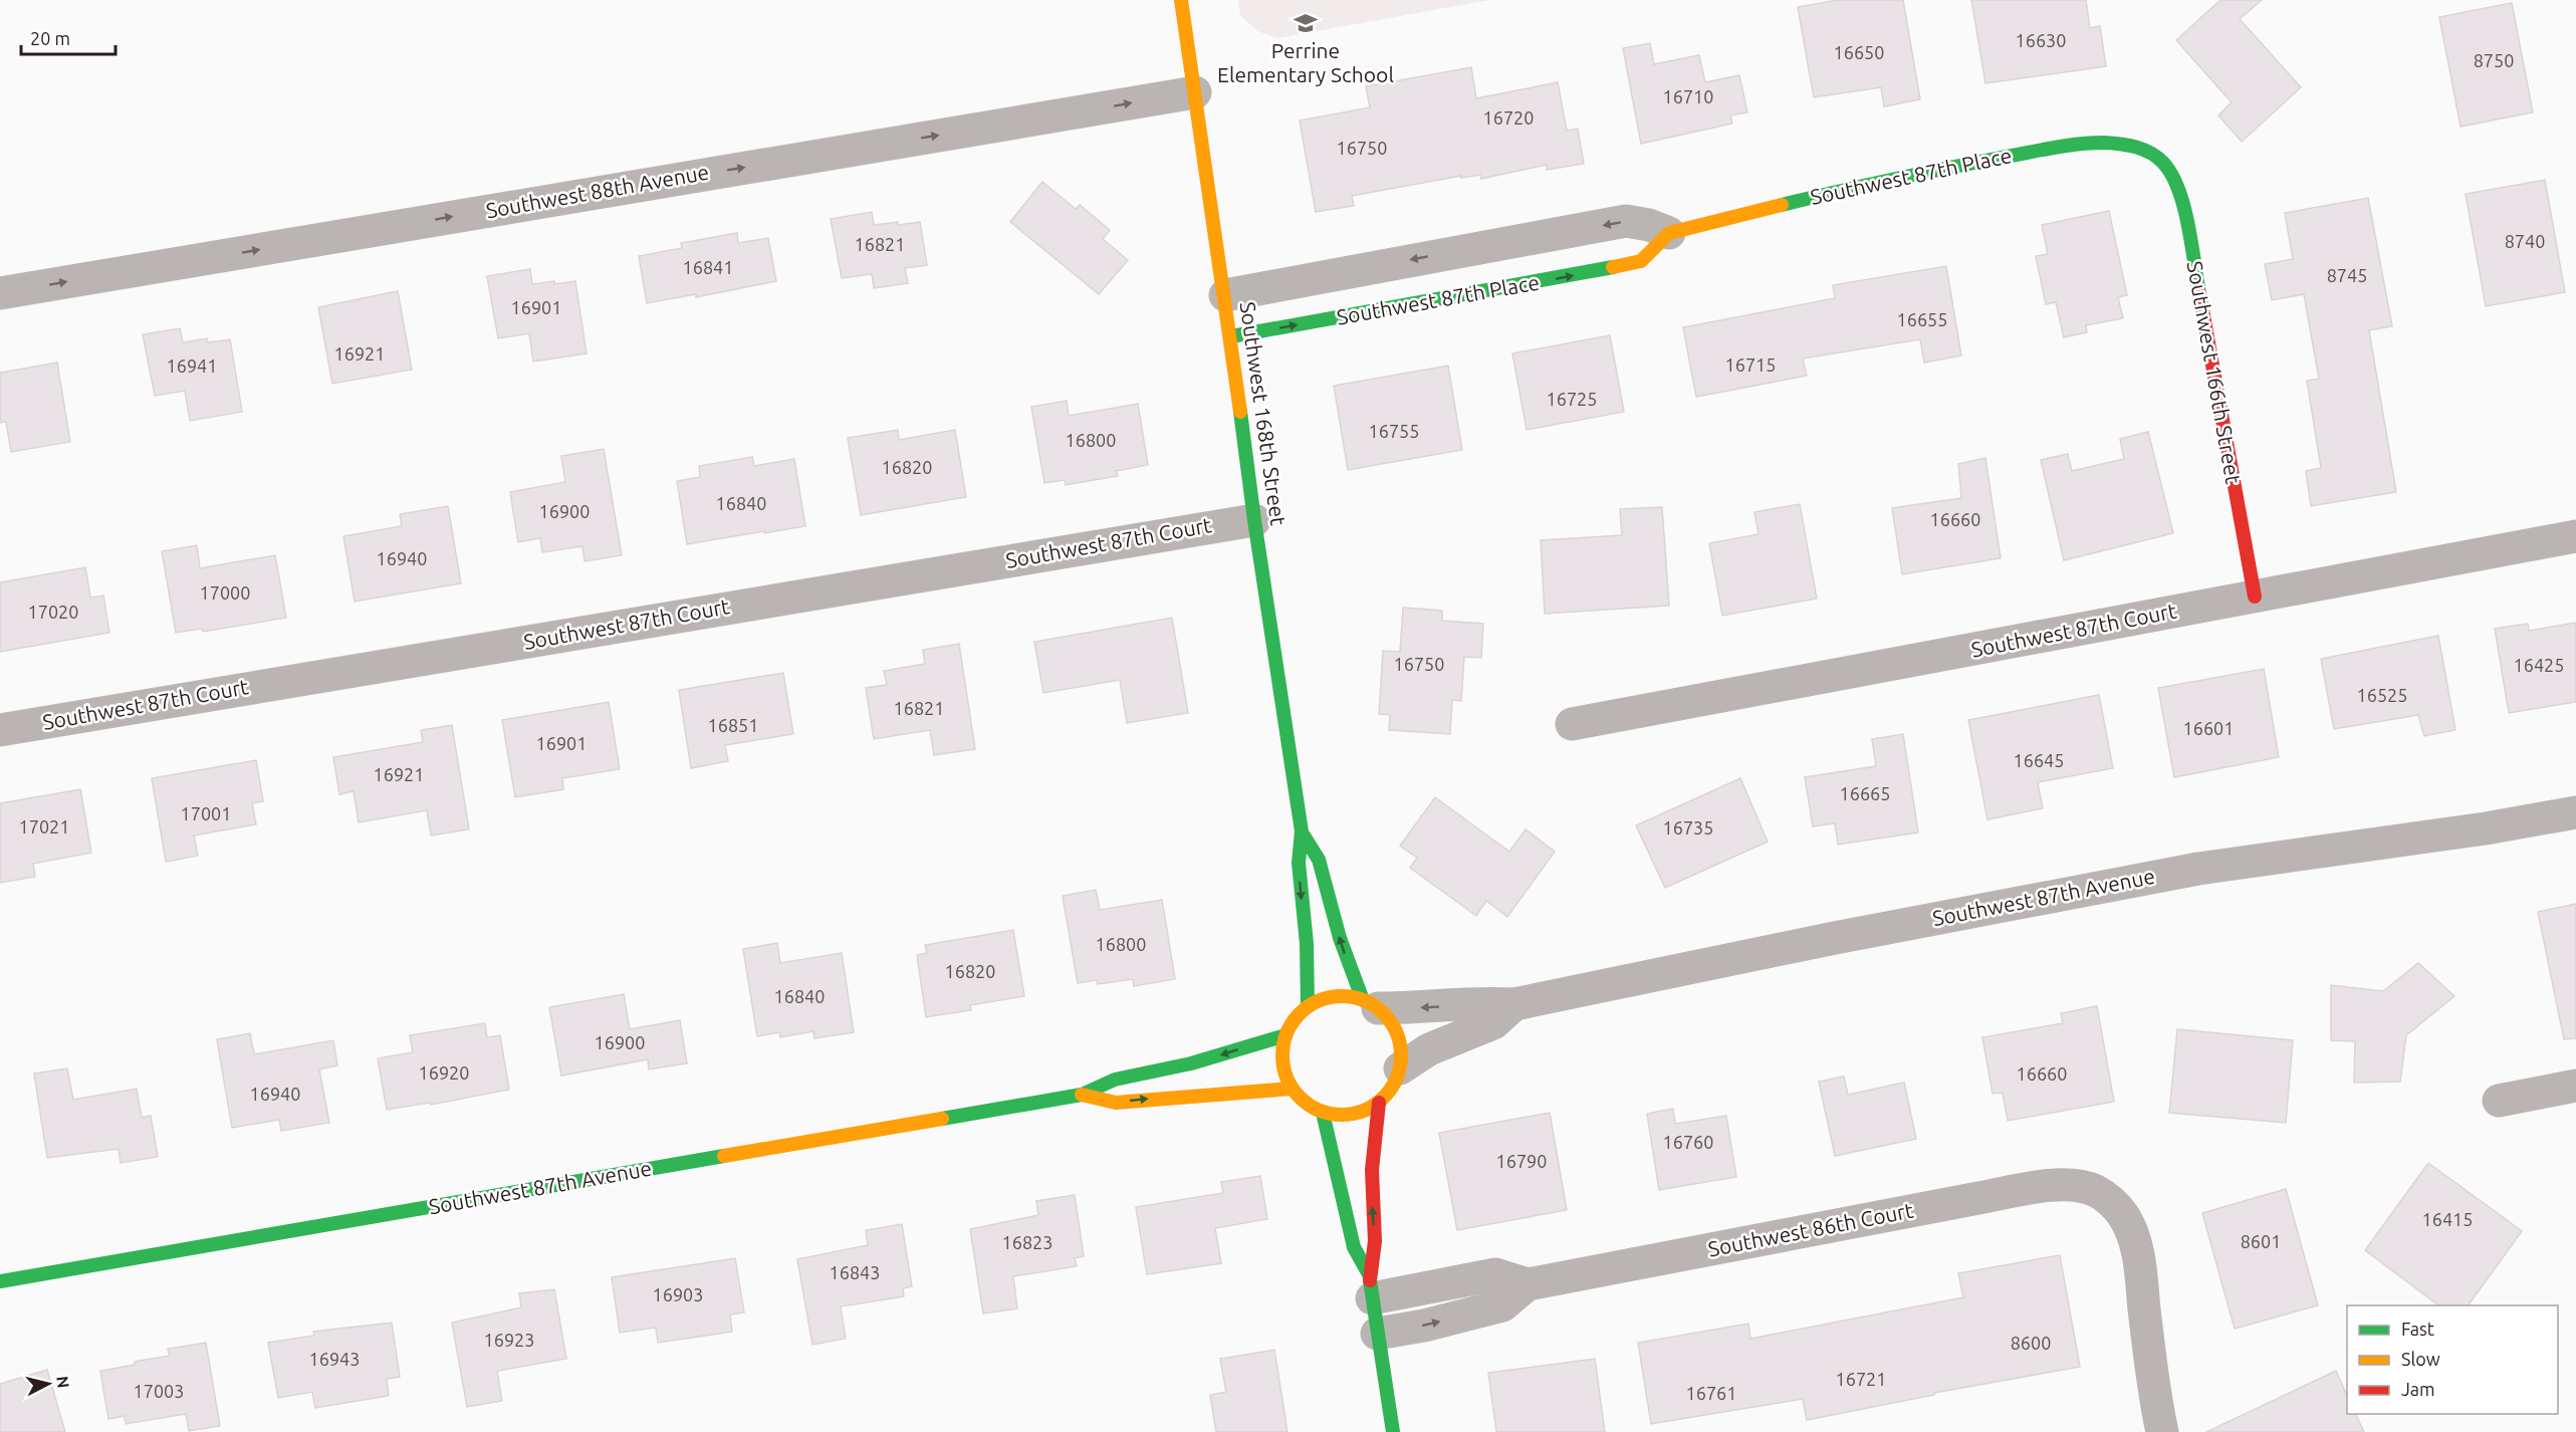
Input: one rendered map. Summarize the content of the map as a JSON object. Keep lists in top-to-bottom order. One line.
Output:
{"streets":{"street":["Southwest 87th Place","Southwest 88th Avenue","Southwest 166th Street","Southwest 168th Street","Southwest 87th Court","Southwest 87th Avenue","Southwest 86th Court"]},"crossings":[["Southwest 87th Place","Southwest 166th Street"],["Southwest 87th Place","Southwest 168th Street"],["Southwest 88th Avenue","Southwest 168th Street"],["Southwest 166th Street","Southwest 87th Court"],["Southwest 168th Street","Southwest 87th Court"],["Southwest 168th Street","Southwest 87th Avenue"]],"one_way":["Southwest 88th Avenue"],"places":{"school or university":["Perrine Elementary School"]},"house_numbers":["16630","16650","8750","16710","16720","16750","8740","16821","16841","8745","16901","16655","16921","16715","16941","16725","16755","16800","16820","16840","16900","16660","16940","17000","17020","16750","16425","16525","16821","16851","16601","16901","16645","16921","16665","17001","17021","16735","16800","16820","16840","16900","16920","16660","16940","16760","16790","16415","8601","16823","16843","16903","16923","8600","16943","16721","17003","16761"],"legend":["Fast","Slow","Jam"],"scale_bar":"20 m","north":"right"}
